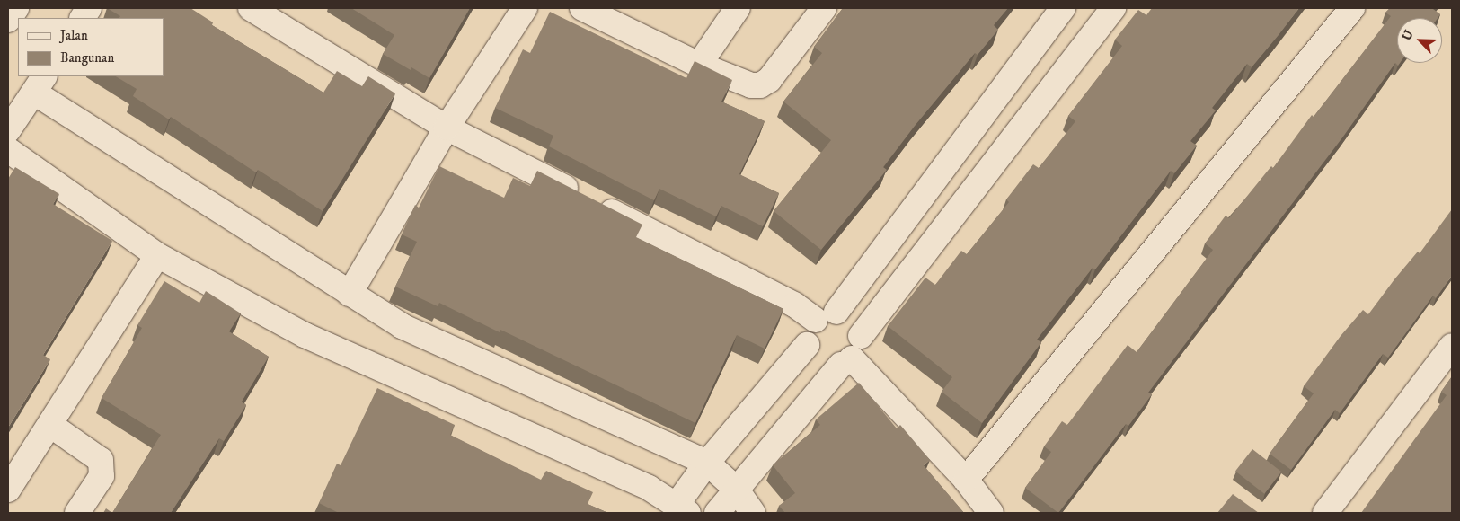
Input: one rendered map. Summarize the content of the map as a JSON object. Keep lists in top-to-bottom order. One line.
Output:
{"legend":["Jalan","Bangunan"],"north":"top left"}
